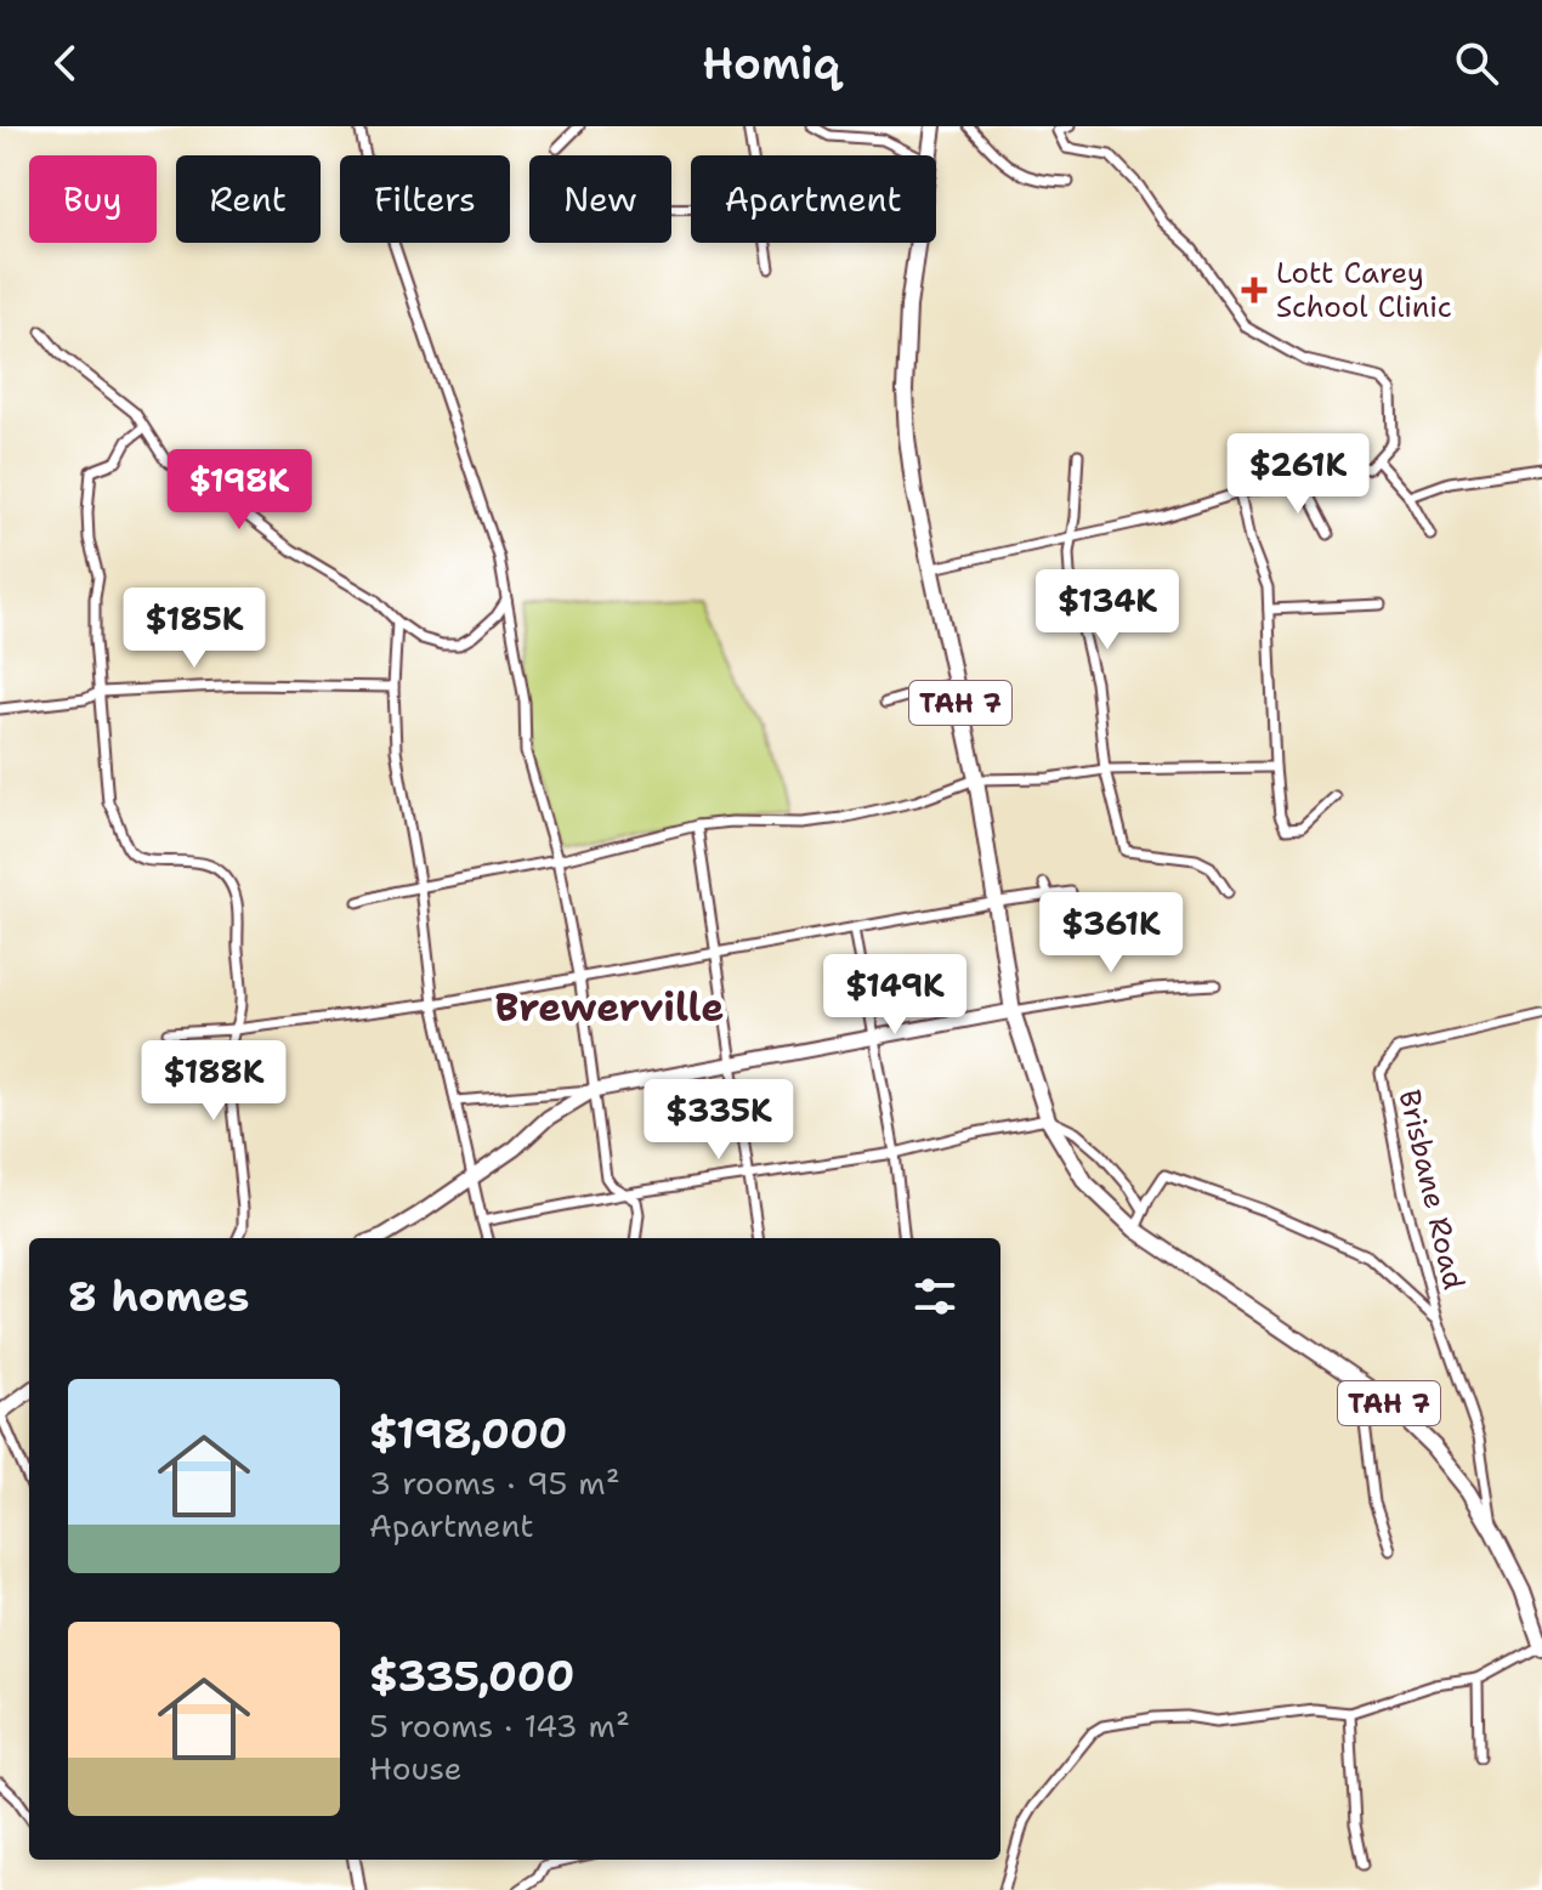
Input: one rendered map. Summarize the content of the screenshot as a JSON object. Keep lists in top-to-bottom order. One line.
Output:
{"streets":{"highway":["TAH 7"],"street":["Brisbane Road"]},"crossings":[["TAH 7","Brisbane Road"]],"districts":["Brewerville"],"places":{"health":["Lott Carey School Clinic"]},"page":{"header":"Homiq","chip":["Buy","Rent","Filters","New","Apartment"],"price":["$261K","$198K","$134K","$185K","$361K","$149K","$188K","$335K"],"heading":"8 homes","list":[{"name":"$198,000","note":"3 rooms · 95 m² · Apartment"},{"name":"$335,000","note":"5 rooms · 143 m² · House"}]}}
